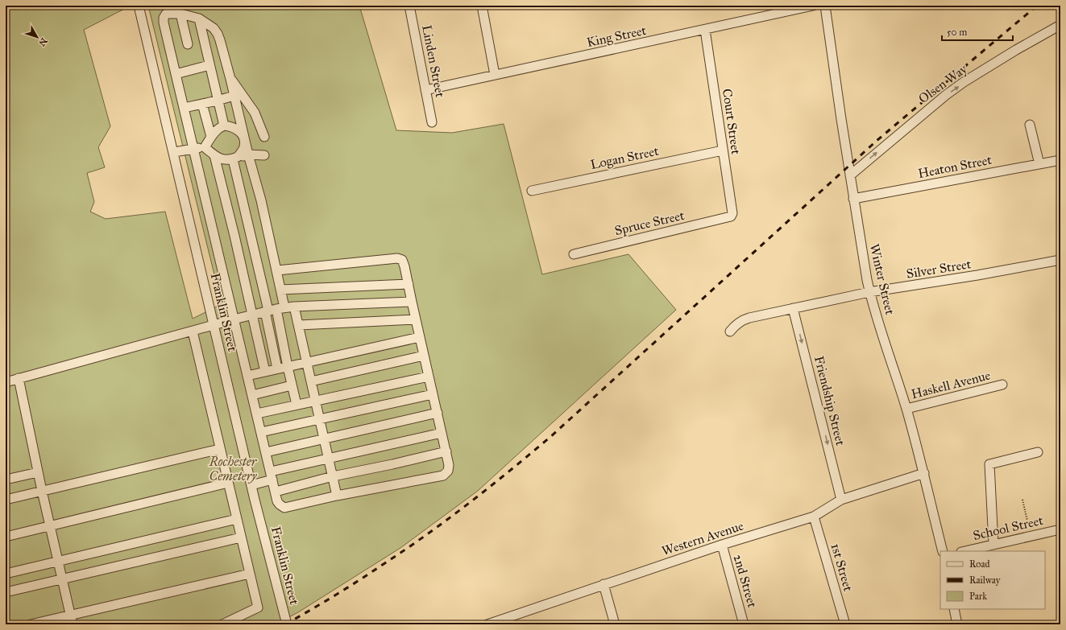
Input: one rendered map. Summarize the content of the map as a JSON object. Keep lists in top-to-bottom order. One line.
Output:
{"streets":{"street":["King Street","Linden Street","Olsen Way","Court Street","Logan Street","Heaton Street","Spruce Street","Silver Street","Winter Street","Franklin Street","Haskell Avenue","Friendship Street","School Street","Western Avenue","1st Street","2nd Street"]},"crossings":[["King Street","Linden Street"],["King Street","Court Street"],["Olsen Way","Winter Street"],["Court Street","Logan Street"],["Court Street","Spruce Street"],["Heaton Street","Winter Street"],["Silver Street","Winter Street"],["Silver Street","Friendship Street"],["Winter Street","Haskell Avenue"],["Winter Street","Western Avenue"],["Friendship Street","Western Avenue"],["Western Avenue","1st Street"],["Western Avenue","2nd Street"]],"one_way":["Olsen Way","Friendship Street"],"parks":["Rochester Cemetery"],"legend":["Road","Railway","Park"],"scale_bar":"50 m","north":"bottom right"}
